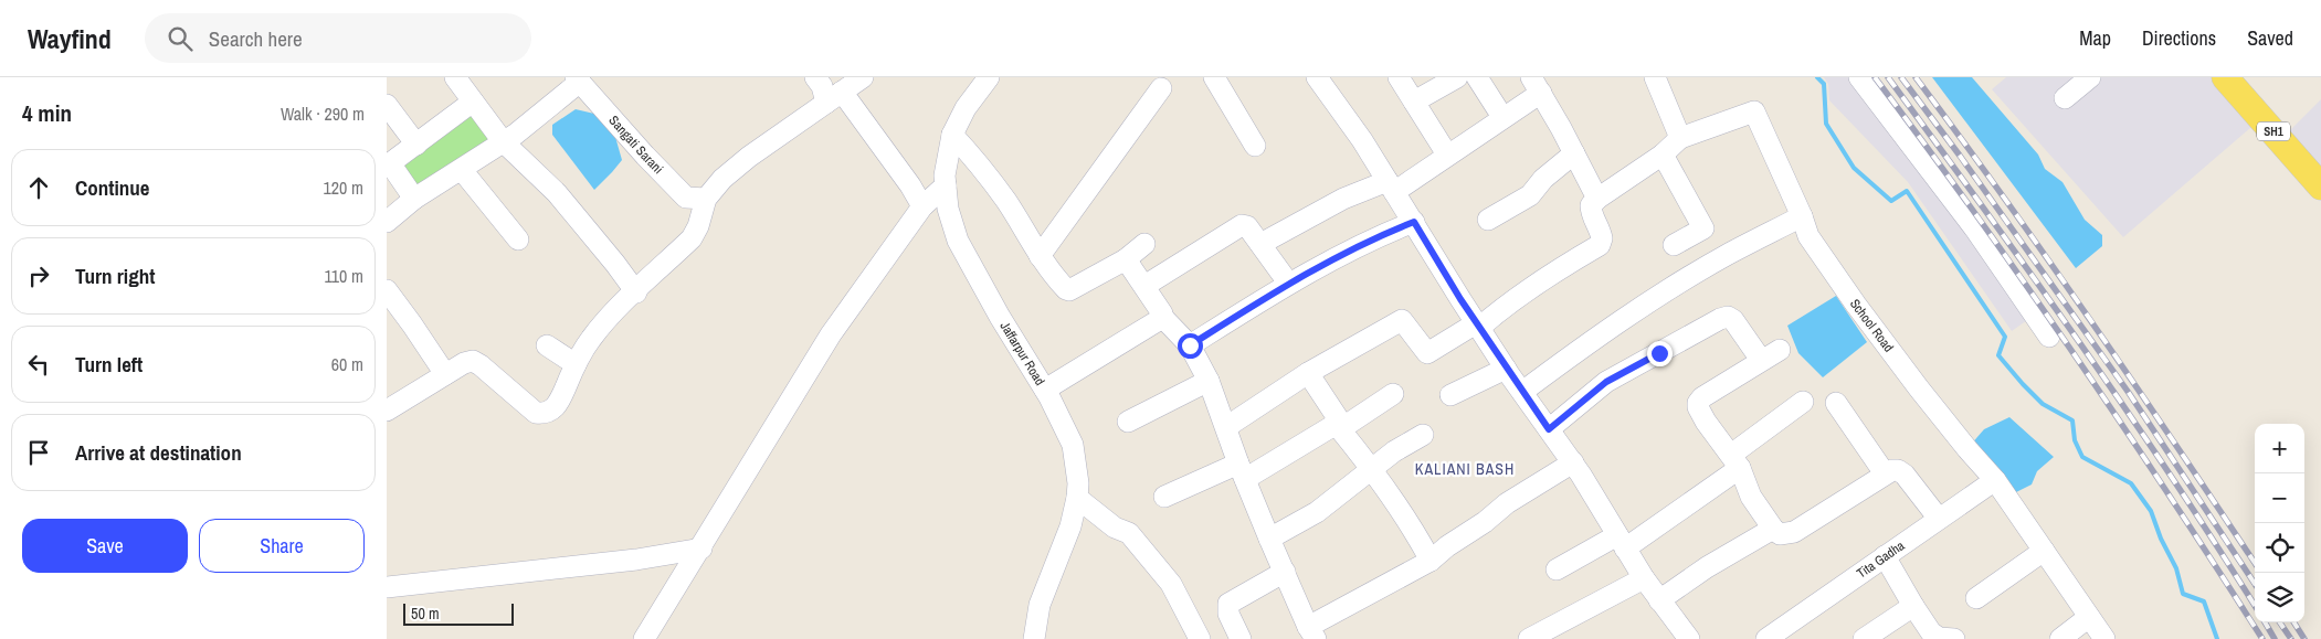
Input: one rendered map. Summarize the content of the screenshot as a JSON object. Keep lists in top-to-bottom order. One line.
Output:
{"streets":{"main road":["SH1"],"street":["Sangati Sarani","School Road","Jaffarpur Road","Tita Gadha"]},"crossings":[["School Road","Tita Gadha"]],"districts":["KALIANI BASH"],"scale_bar":"50 m","page":{"header":"Wayfind","search":"Search here","nav":["Map","Directions","Saved"],"heading":["4 min","Walk · 290 m"],"list":[["Continue","120 m"],["Turn right","110 m"],["Turn left","60 m"],"Arrive at destination"],"map_buttons":["+","−"],"buttons":["Save","Share"],"scale":"50 m"}}
